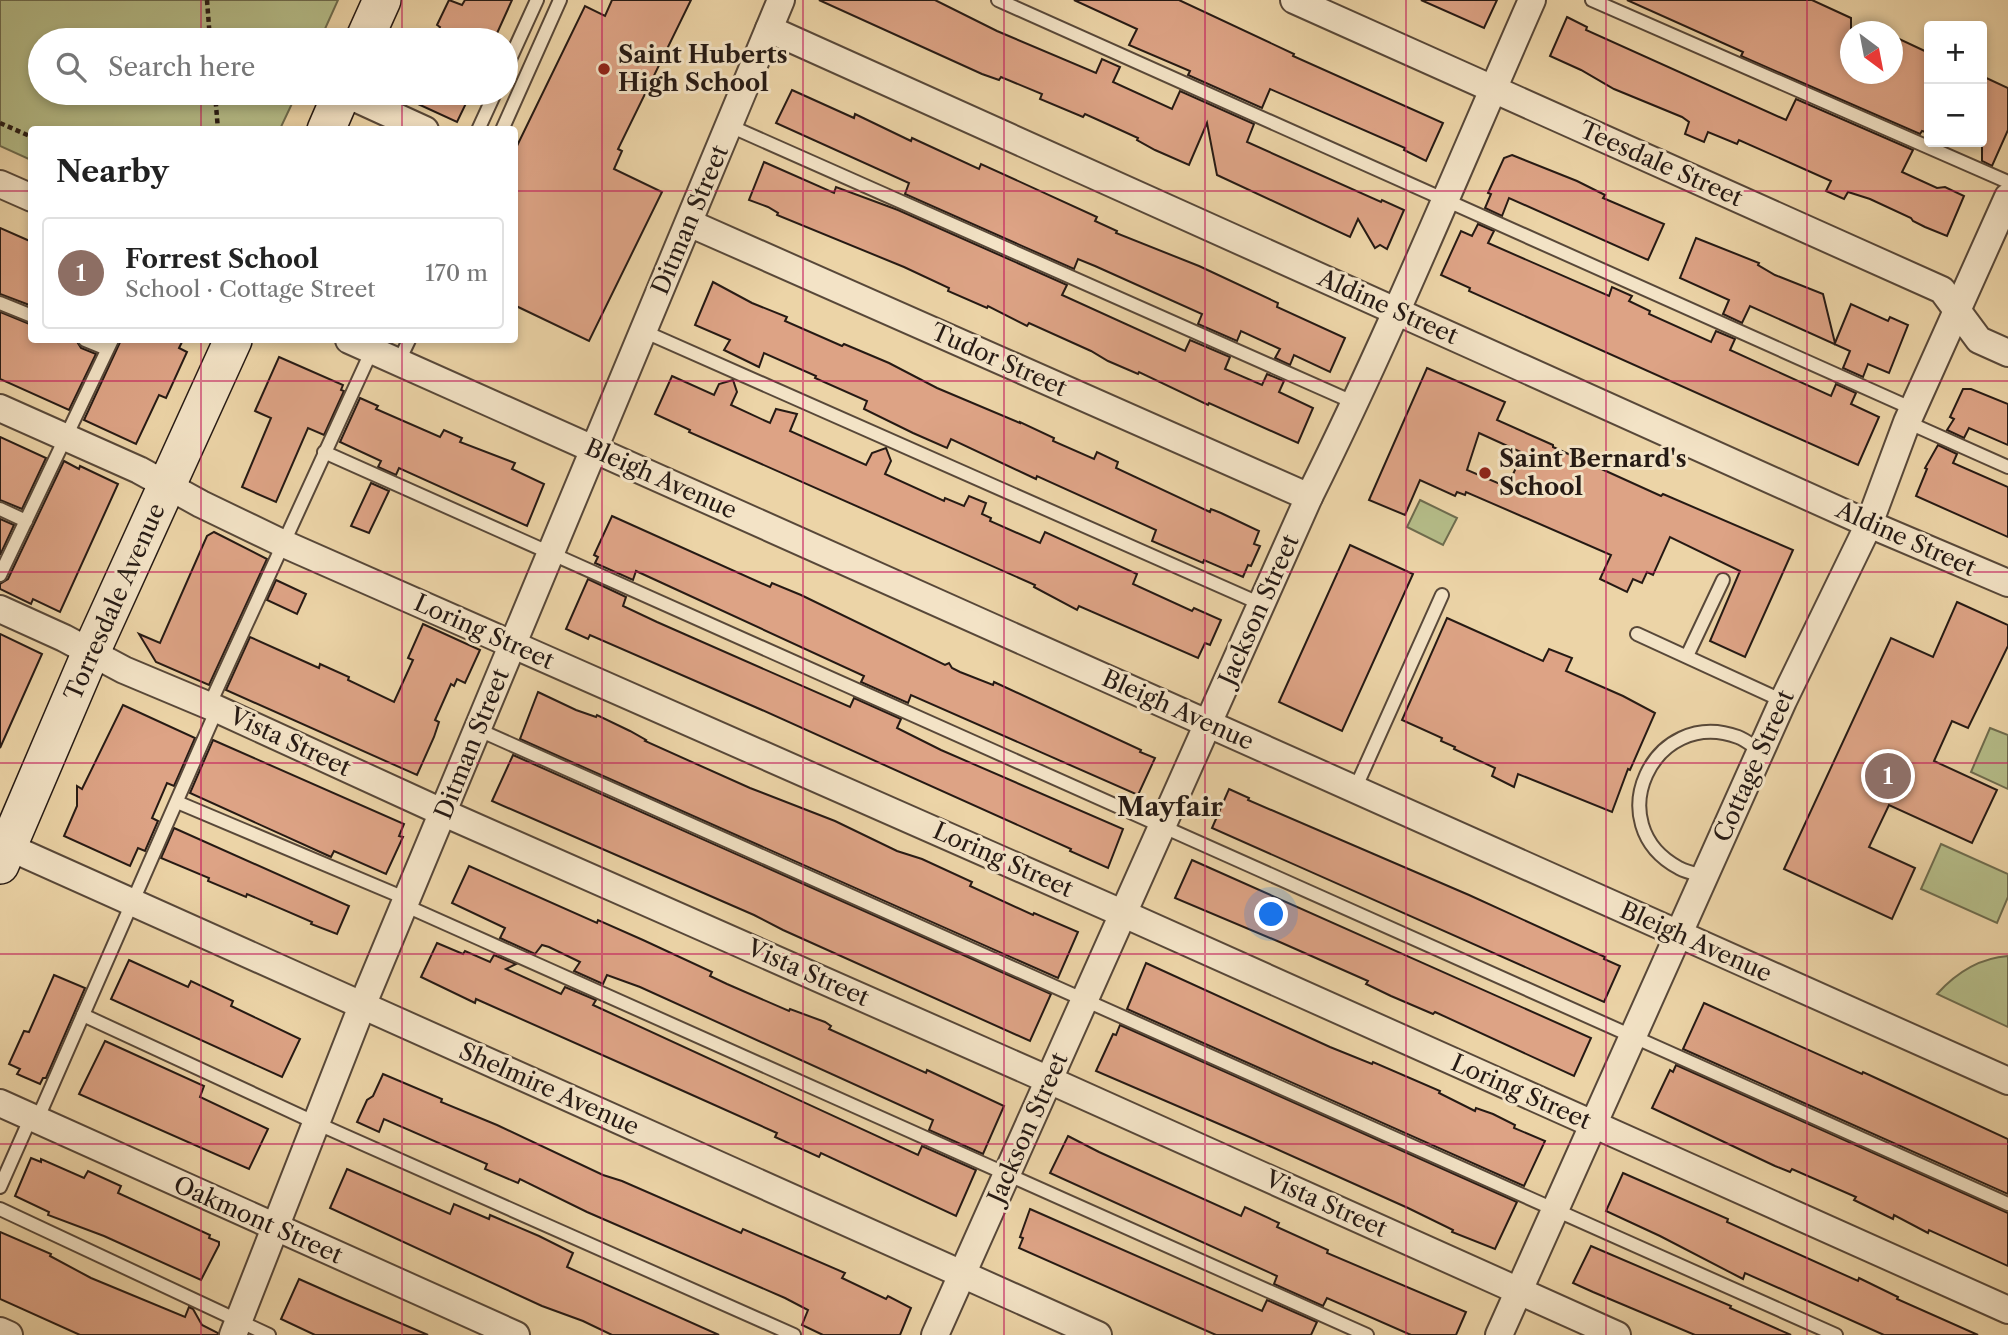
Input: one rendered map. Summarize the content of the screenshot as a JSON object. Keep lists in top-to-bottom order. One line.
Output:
{"streets":{"street":["Teesdale Street","Ditman Street","Aldine Street","Tudor Street","Bleigh Avenue","Torresdale Avenue","Jackson Street","Loring Street","Vista Street","Cottage Street","Shelmire Avenue","Oakmont Street"]},"crossings":[["Teesdale Street","Jackson Street"],["Teesdale Street","Cottage Street"],["Ditman Street","Aldine Street"],["Ditman Street","Tudor Street"],["Ditman Street","Bleigh Avenue"],["Ditman Street","Loring Street"],["Ditman Street","Vista Street"],["Ditman Street","Shelmire Avenue"],["Ditman Street","Oakmont Street"],["Aldine Street","Jackson Street"],["Aldine Street","Cottage Street"],["Tudor Street","Jackson Street"],["Bleigh Avenue","Jackson Street"],["Bleigh Avenue","Cottage Street"],["Torresdale Avenue","Loring Street"],["Torresdale Avenue","Vista Street"],["Torresdale Avenue","Shelmire Avenue"],["Jackson Street","Loring Street"],["Jackson Street","Vista Street"],["Jackson Street","Shelmire Avenue"],["Loring Street","Cottage Street"],["Vista Street","Cottage Street"]],"districts":["Mayfair"],"places":["Saint Huberts High School","Saint Bernard's School"],"north":"bottom right","page":{"map_buttons":["+","−"],"search":"Search here","heading":"Nearby","list":[{"mark":"1","name":"Forrest School","note":"School · Cottage Street","value":"170 m"}],"pins":"1"}}
